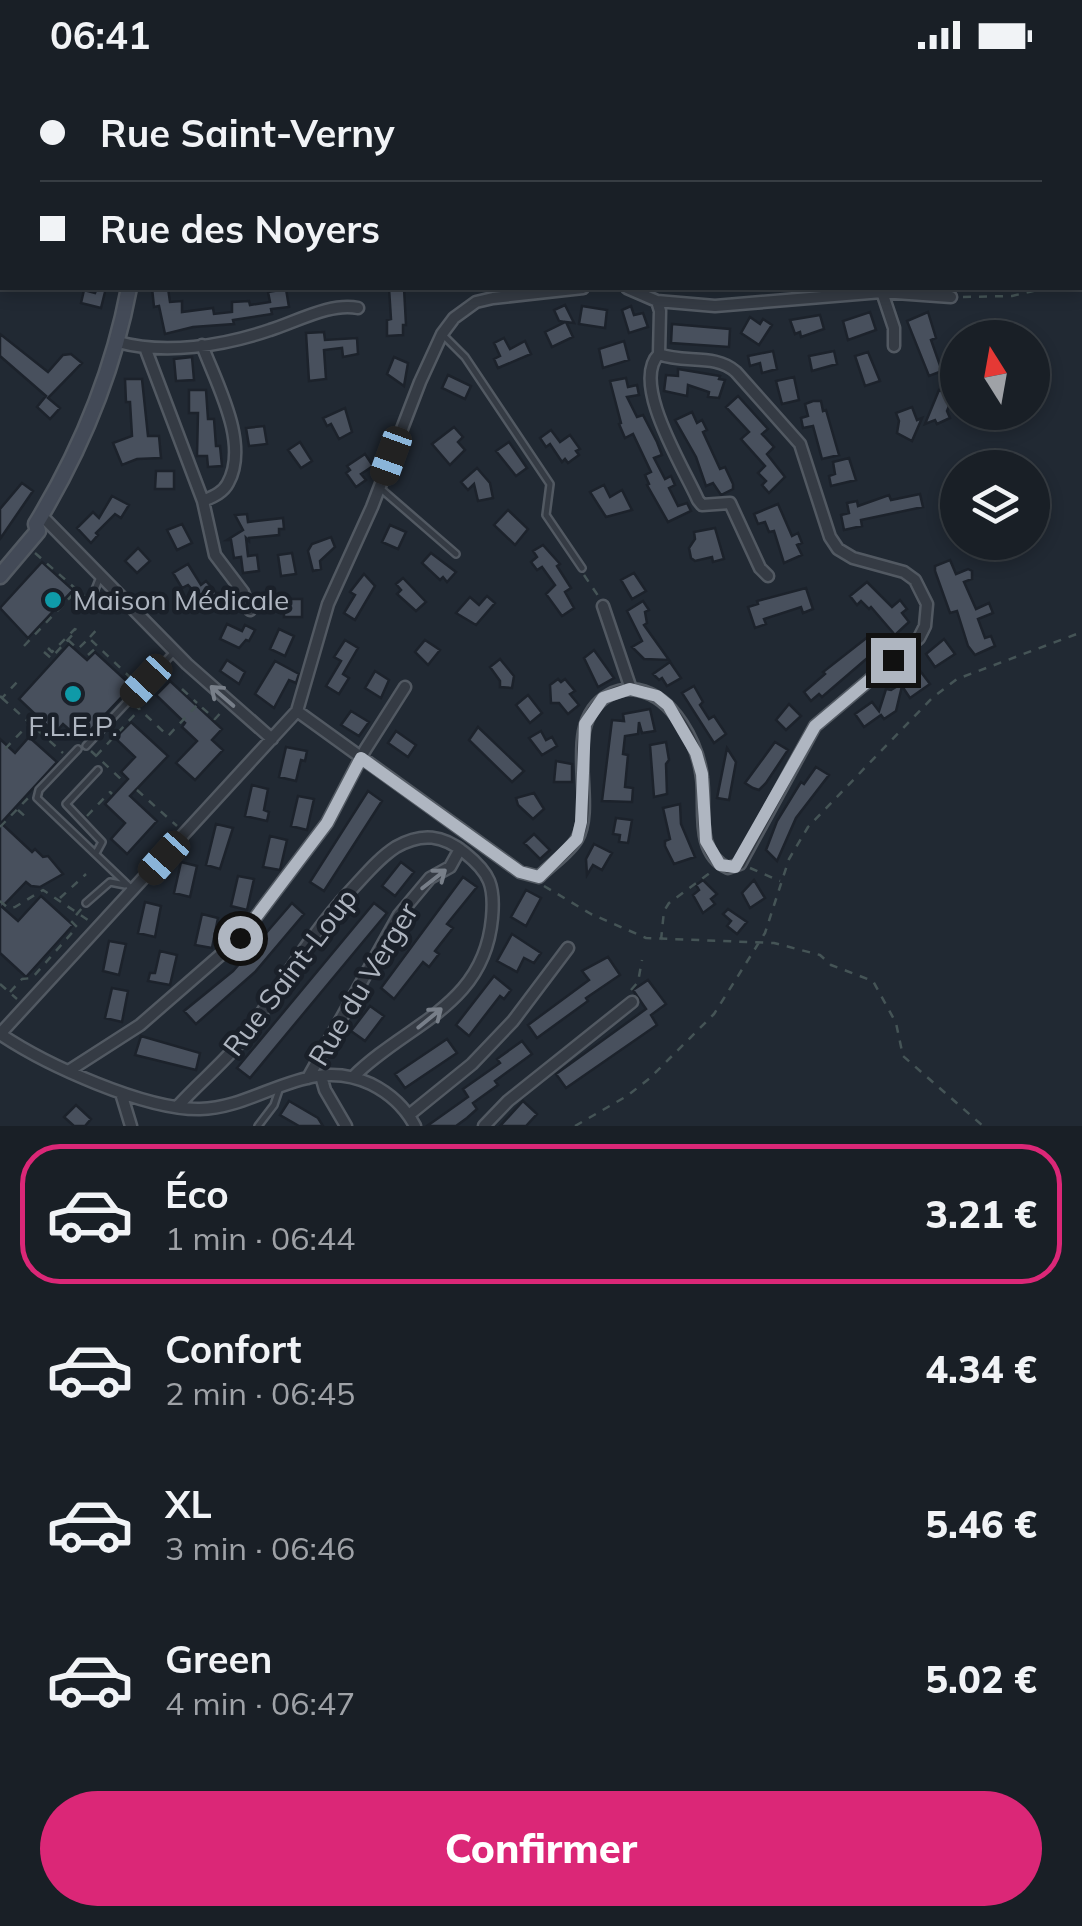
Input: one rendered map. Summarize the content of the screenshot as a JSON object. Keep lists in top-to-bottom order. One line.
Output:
{"streets":{"street":["Rue Saint-Loup","Rue du Verger"]},"one_way":["Rue du Verger"],"places":["Maison Médicale","F.L.E.P."],"north":"top","page":{"status":"06:41","banner":["Rue Saint-Verny","Rue des Noyers"],"list":[{"name":"Éco","note":"1 min · 06:44","value":"3.21 €"},{"name":"Confort","note":"2 min · 06:45","value":"4.34 €"},{"name":"XL","note":"3 min · 06:46","value":"5.46 €"},{"name":"Green","note":"4 min · 06:47","value":"5.02 €"}],"buttons":"Confirmer"}}
